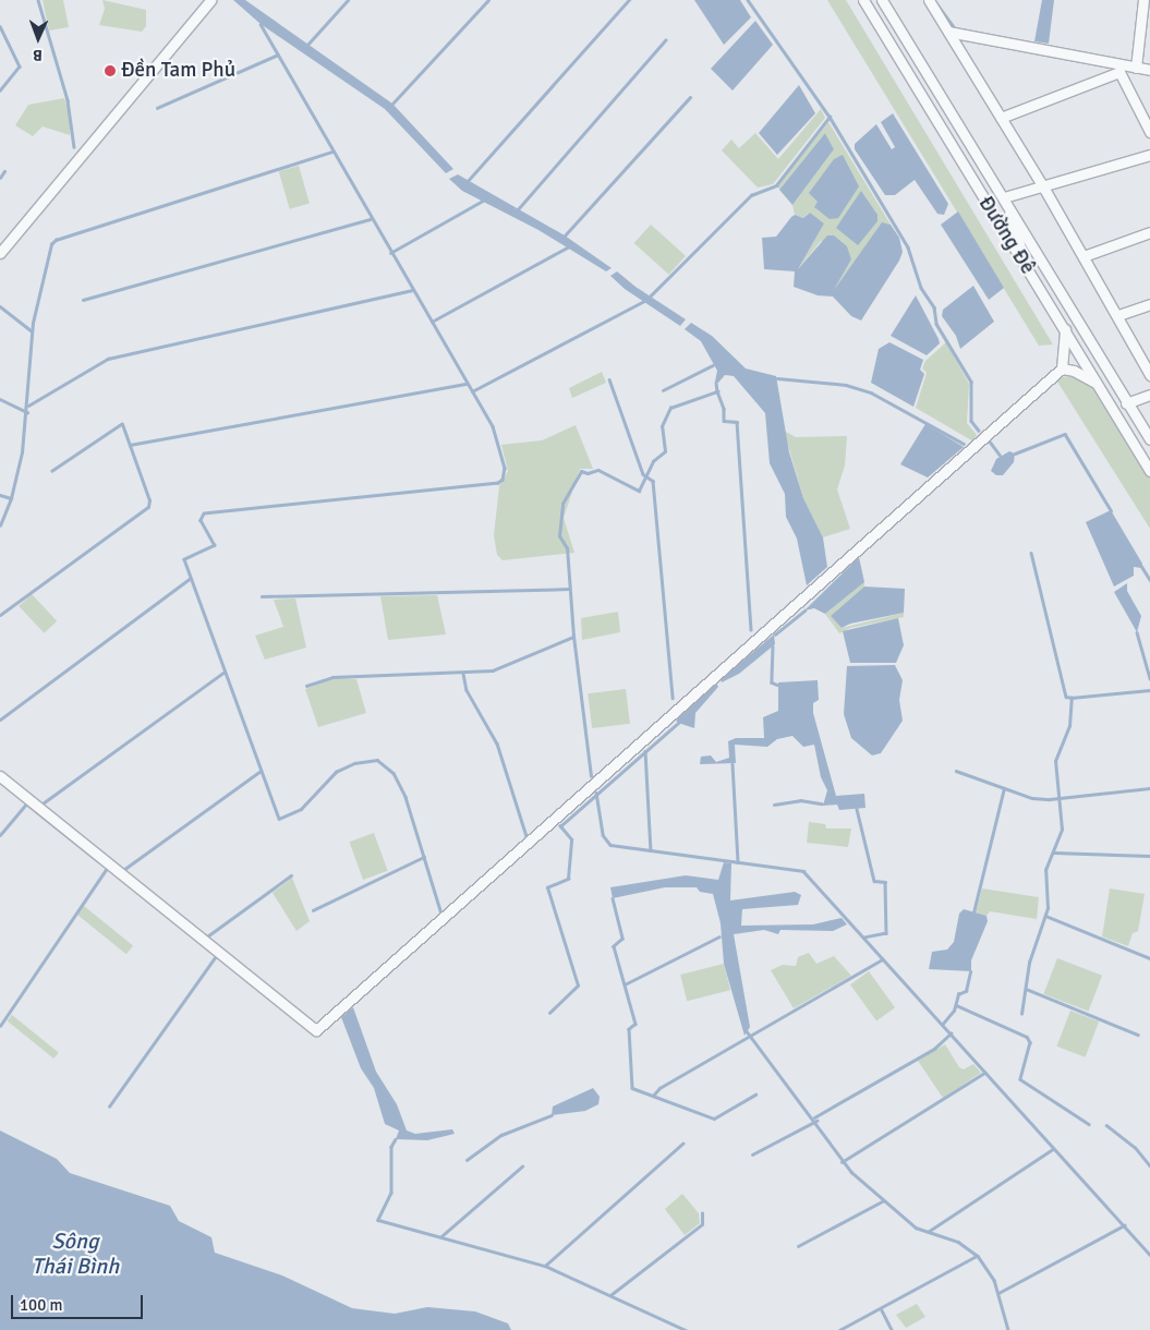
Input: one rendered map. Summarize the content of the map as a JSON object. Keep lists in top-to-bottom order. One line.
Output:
{"streets":{"street":["Đường Đê"]},"water":["Sông Thái Bình"],"places":["Đền Tam Phủ"],"scale_bar":"100 m","north":"bottom"}
